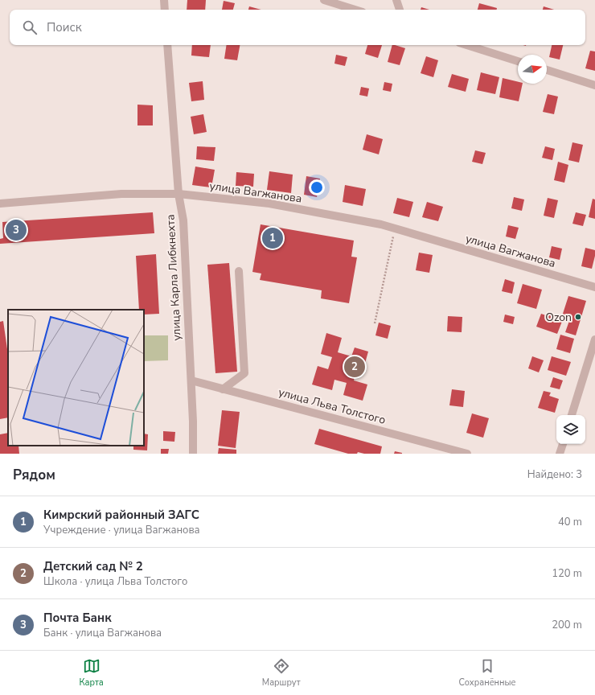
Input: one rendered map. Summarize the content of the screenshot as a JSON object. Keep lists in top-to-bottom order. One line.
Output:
{"streets":{"street":["улица Вагжанова","улица Карла Либкнехта","улица Льва Толстого"]},"crossings":[["улица Вагжанова","улица Карла Либкнехта"],["улица Карла Либкнехта","улица Льва Толстого"]],"places":["Ozon"],"north":"right","page":{"search":"Поиск","pins":["3","1","2"],"heading":["Рядом","Найдено: 3"],"list":[{"mark":"1","name":"Кимрский районный ЗАГС","note":"Учреждение · улица Вагжанова","value":"40 m"},{"mark":"2","name":"Детский сад № 2","note":"Школа · улица Льва Толстого","value":"120 m"},{"mark":"3","name":"Почта Банк","note":"Банк · улица Вагжанова","value":"200 m"}],"nav":["Карта","Маршрут","Сохранённые"]}}
